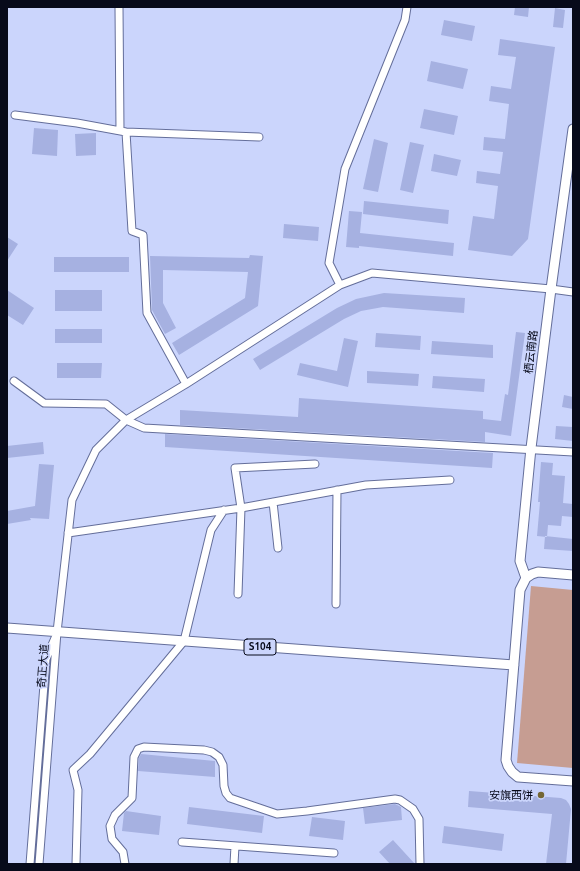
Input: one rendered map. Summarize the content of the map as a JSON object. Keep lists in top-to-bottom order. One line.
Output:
{"streets":{"main road":["栖云南路","S104"],"street":["奇正大道"]},"crossings":[["S104","奇正大道"]],"places":["安旗西饼"]}
